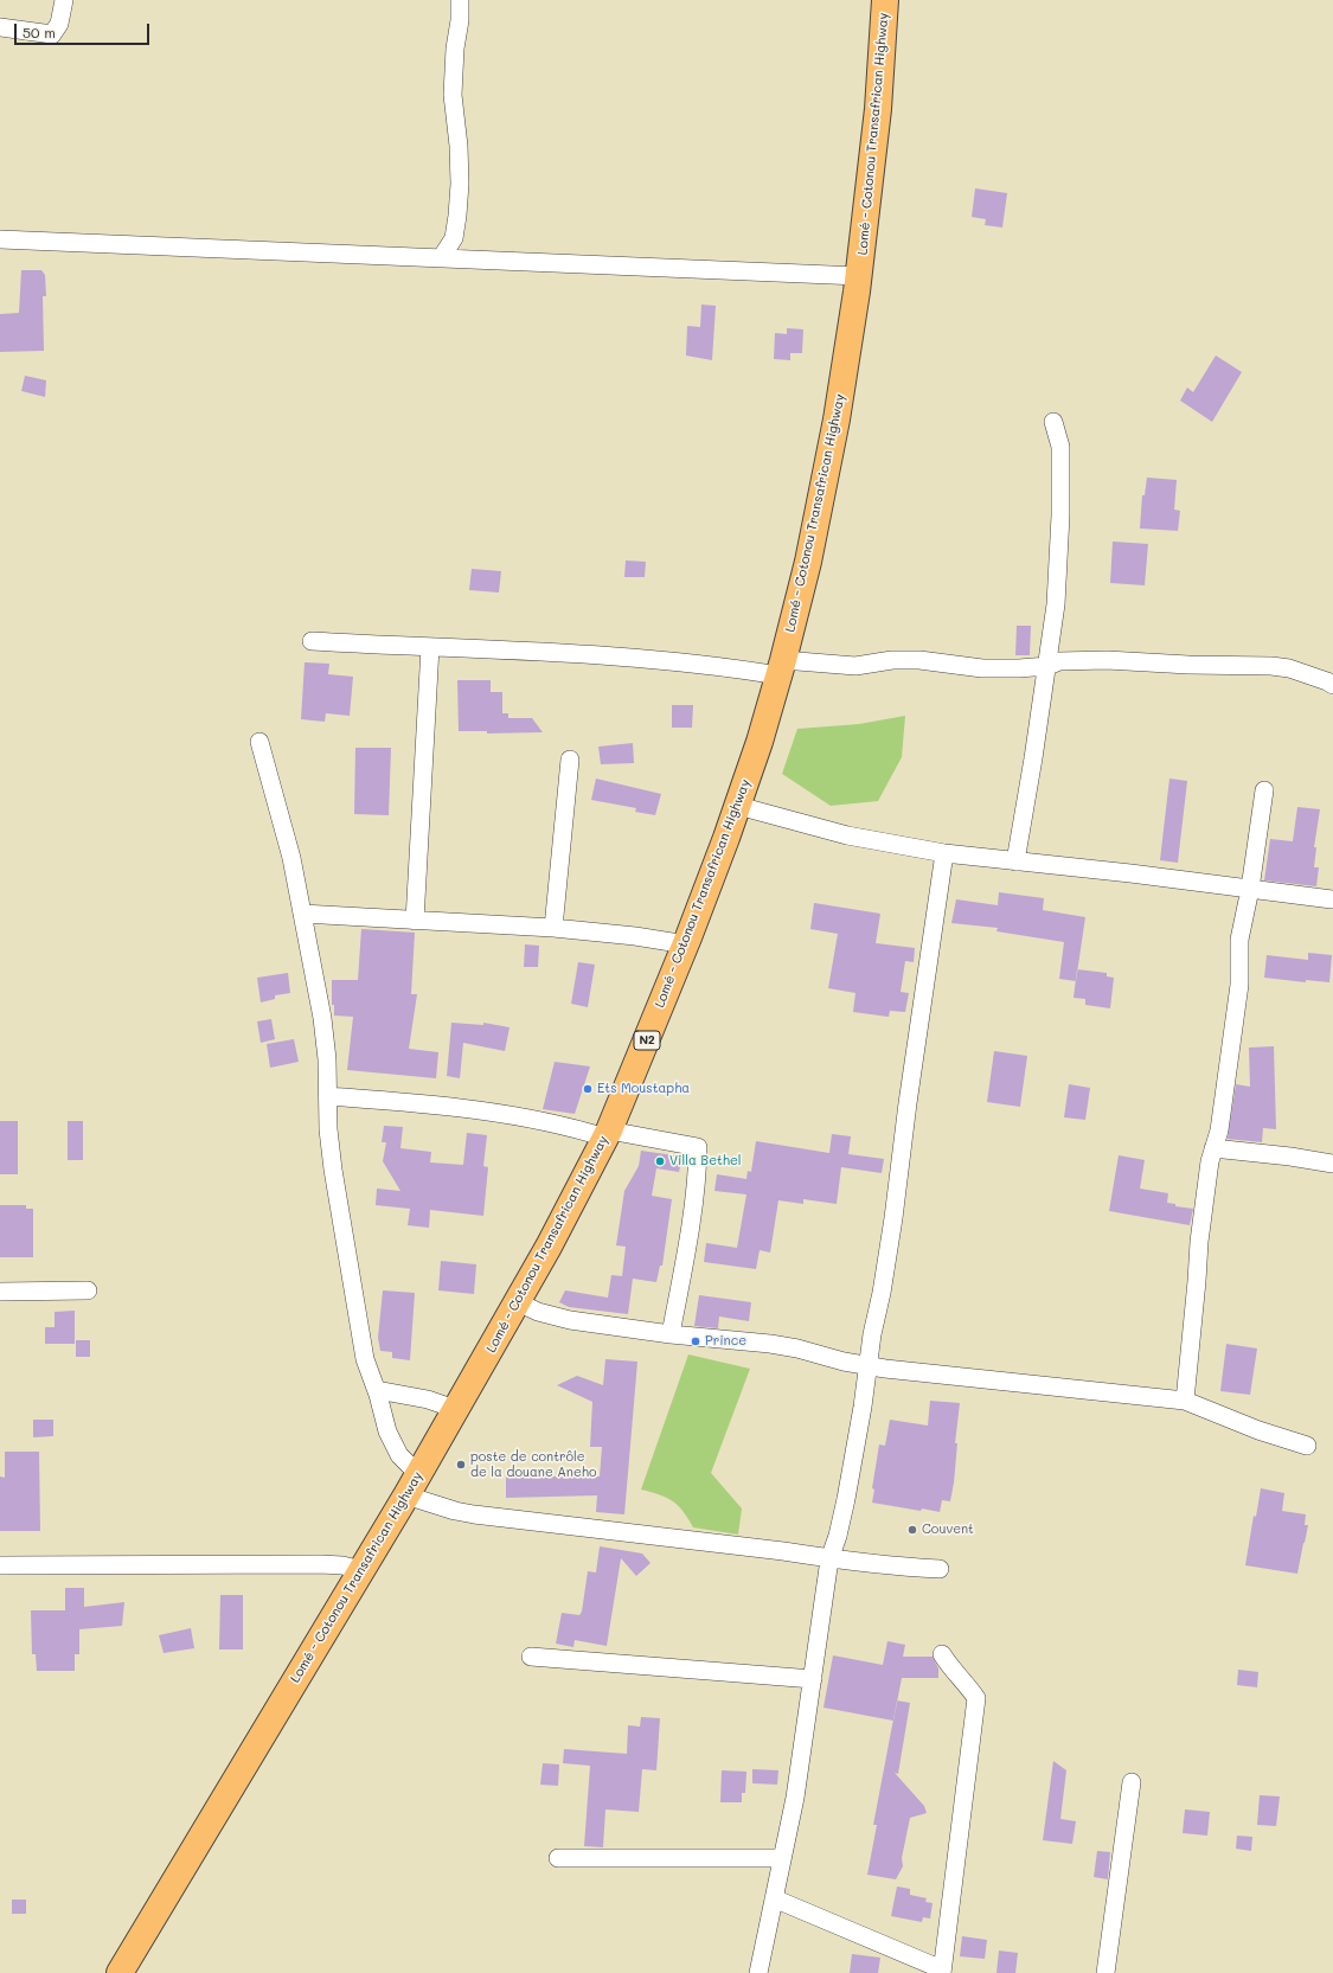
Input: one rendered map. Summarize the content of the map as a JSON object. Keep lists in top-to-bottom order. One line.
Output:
{"streets":{"highway":["Lomé - Cotonou Transafrican Highway","N2"]},"places":["Ets Moustapha","Villa Bethel","Prince","poste de contrôle de la douane Aneho","Couvent"],"scale_bar":"50 m"}
